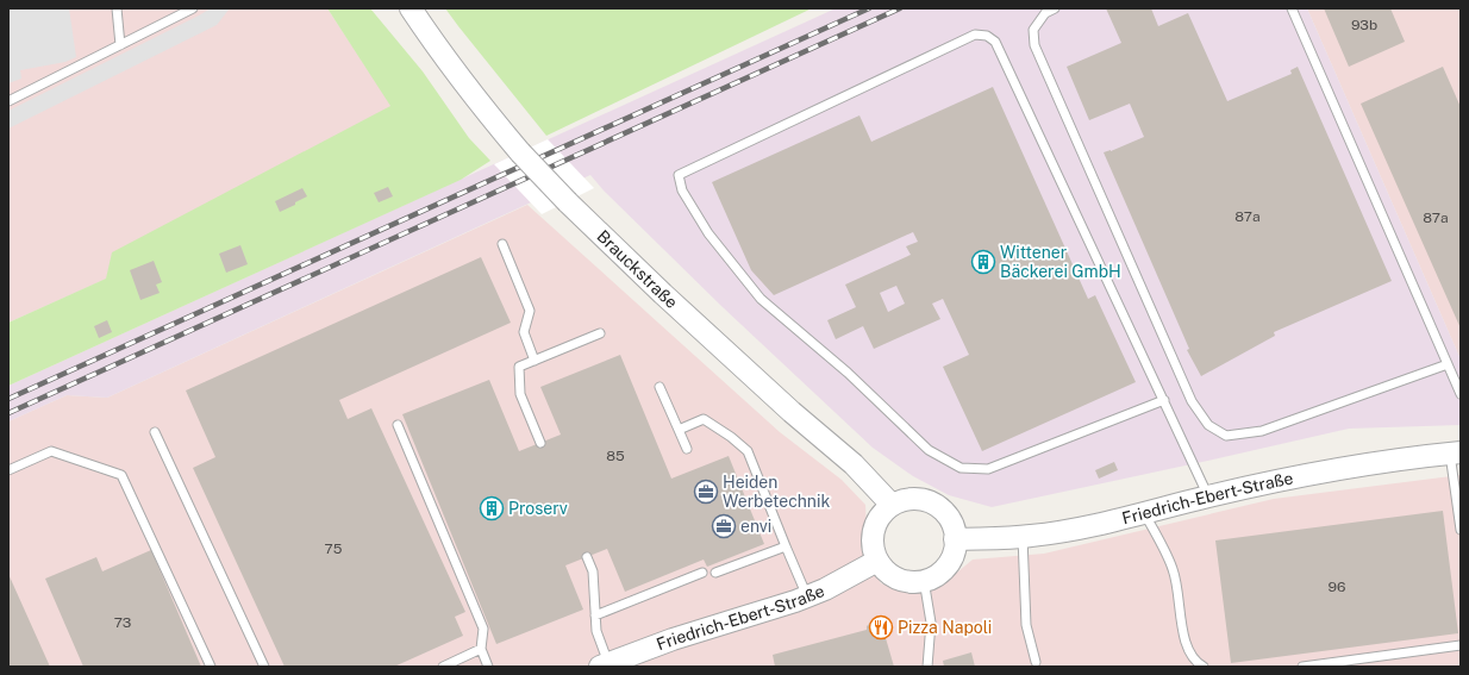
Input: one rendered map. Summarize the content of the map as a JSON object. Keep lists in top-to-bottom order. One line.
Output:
{"streets":{"street":["Brauckstraße","Friedrich-Ebert-Straße"]},"crossings":[["Brauckstraße","Friedrich-Ebert-Straße"]],"places":{"building":["Wittener Bäckerei GmbH","Proserv"],"office":["Heiden Werbetechnik","envi"],"restaurant":["Pizza Napoli"]},"house_numbers":["93b","87a","87a","85","75","96","73"]}
